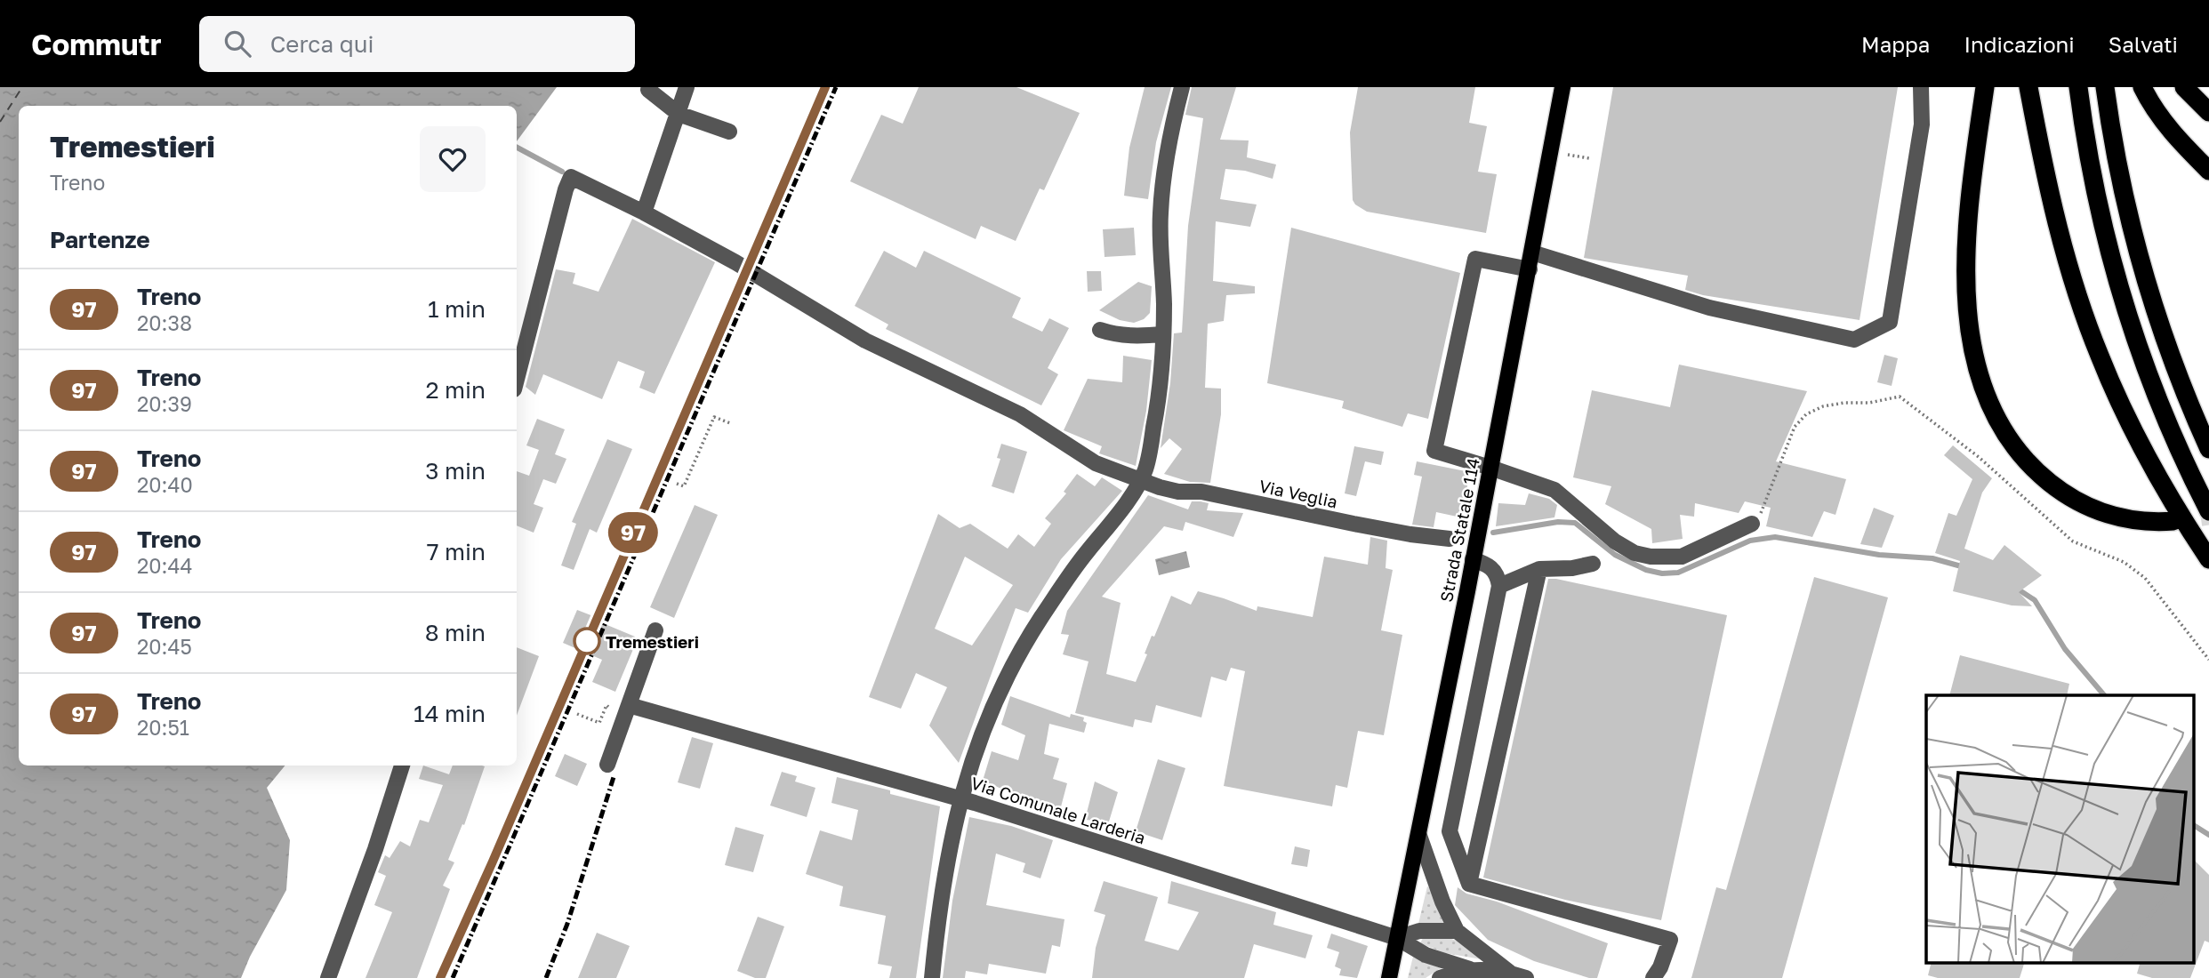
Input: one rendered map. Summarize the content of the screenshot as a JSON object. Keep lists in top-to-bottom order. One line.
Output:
{"streets":{"main road":["Strada Statale 114"],"street":["Via Veglia","Via Comunale Larderia"]},"crossings":[["Strada Statale 114","Via Comunale Larderia"]],"places":["Tremestieri"],"page":{"header":"Commutr","search":"Cerca qui","nav":["Mappa","Indicazioni","Salvati"],"on_map":"97","heading":[["Tremestieri","Treno"],"Partenze"],"list":[{"mark":"97","name":"Treno","note":"20:38","value":"1 min"},{"mark":"97","name":"Treno","note":"20:39","value":"2 min"},{"mark":"97","name":"Treno","note":"20:40","value":"3 min"},{"mark":"97","name":"Treno","note":"20:44","value":"7 min"},{"mark":"97","name":"Treno","note":"20:45","value":"8 min"},{"mark":"97","name":"Treno","note":"20:51","value":"14 min"}]}}
